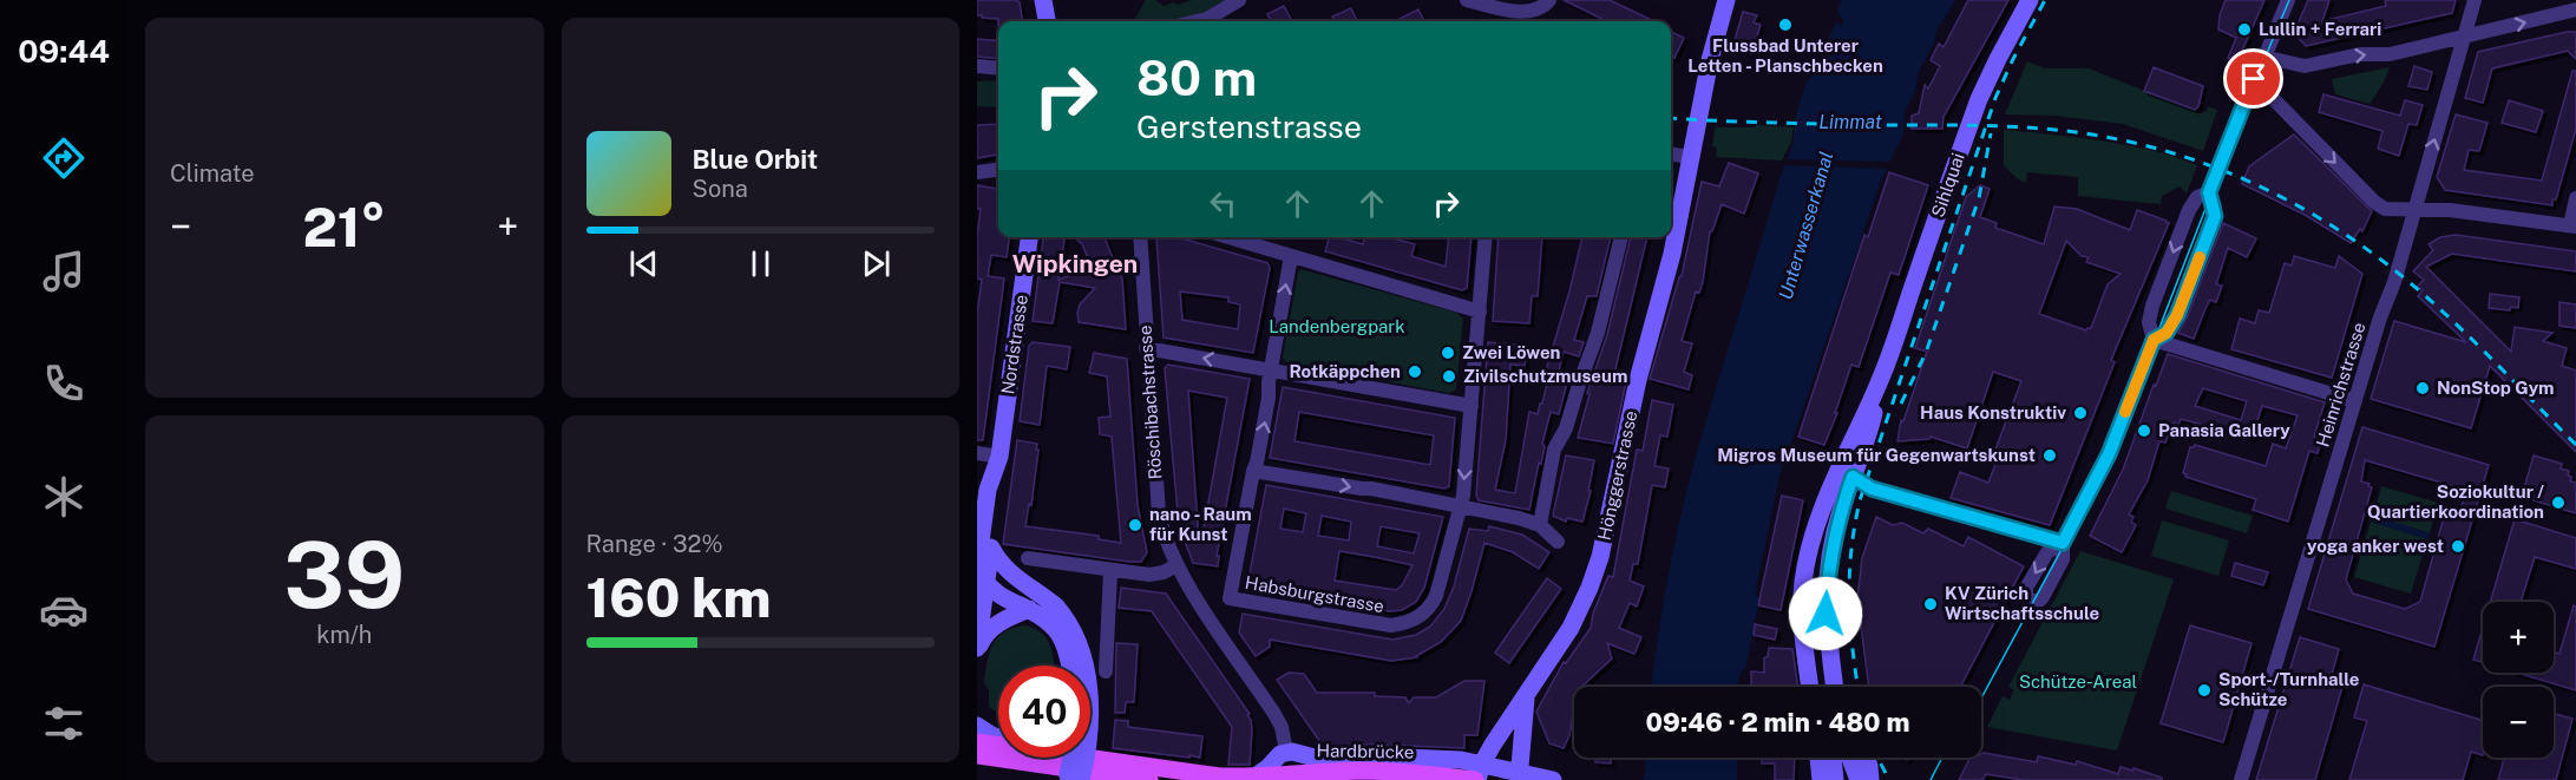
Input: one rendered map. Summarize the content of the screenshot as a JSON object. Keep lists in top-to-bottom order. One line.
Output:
{"streets":{"main road":["Hardbrücke"],"street":["Sihlquai","Nordstrasse","Heinrichstrasse","Röschibachstrasse","Hönggerstrasse","Habsburgstrasse"]},"crossings":[["Hönggerstrasse","Hardbrücke"]],"districts":["Wipkingen"],"water":["Limmat","Unterwasserkanal"],"parks":["Landenbergpark","Schütze-Areal"],"places":["Flussbad Unterer Letten - Planschbecken","Lullin + Ferrari","Zwei Löwen","Rotkäppchen","Zivilschutzmuseum","NonStop Gym","Haus Konstruktiv","Panasia Gallery","Migros Museum für Gegenwartskunst","Soziokultur / Quartierkoordination","nano - Raum für Kunst","yoga anker west","KV Zürich Wirtschaftsschule","Sport-/Turnhalle Schütze"],"page":{"tabs":"09:44","tile":["Climate",["39","km/h"],["Range · 32%","160 km"]],"turn":["80 m","Gerstenstrasse"],"song":["Blue Orbit","Sona"],"heat":["−","21°","+"],"map_buttons":["+","−"],"limit":"40","trip":"09:46 · 2 min · 480 m"}}
